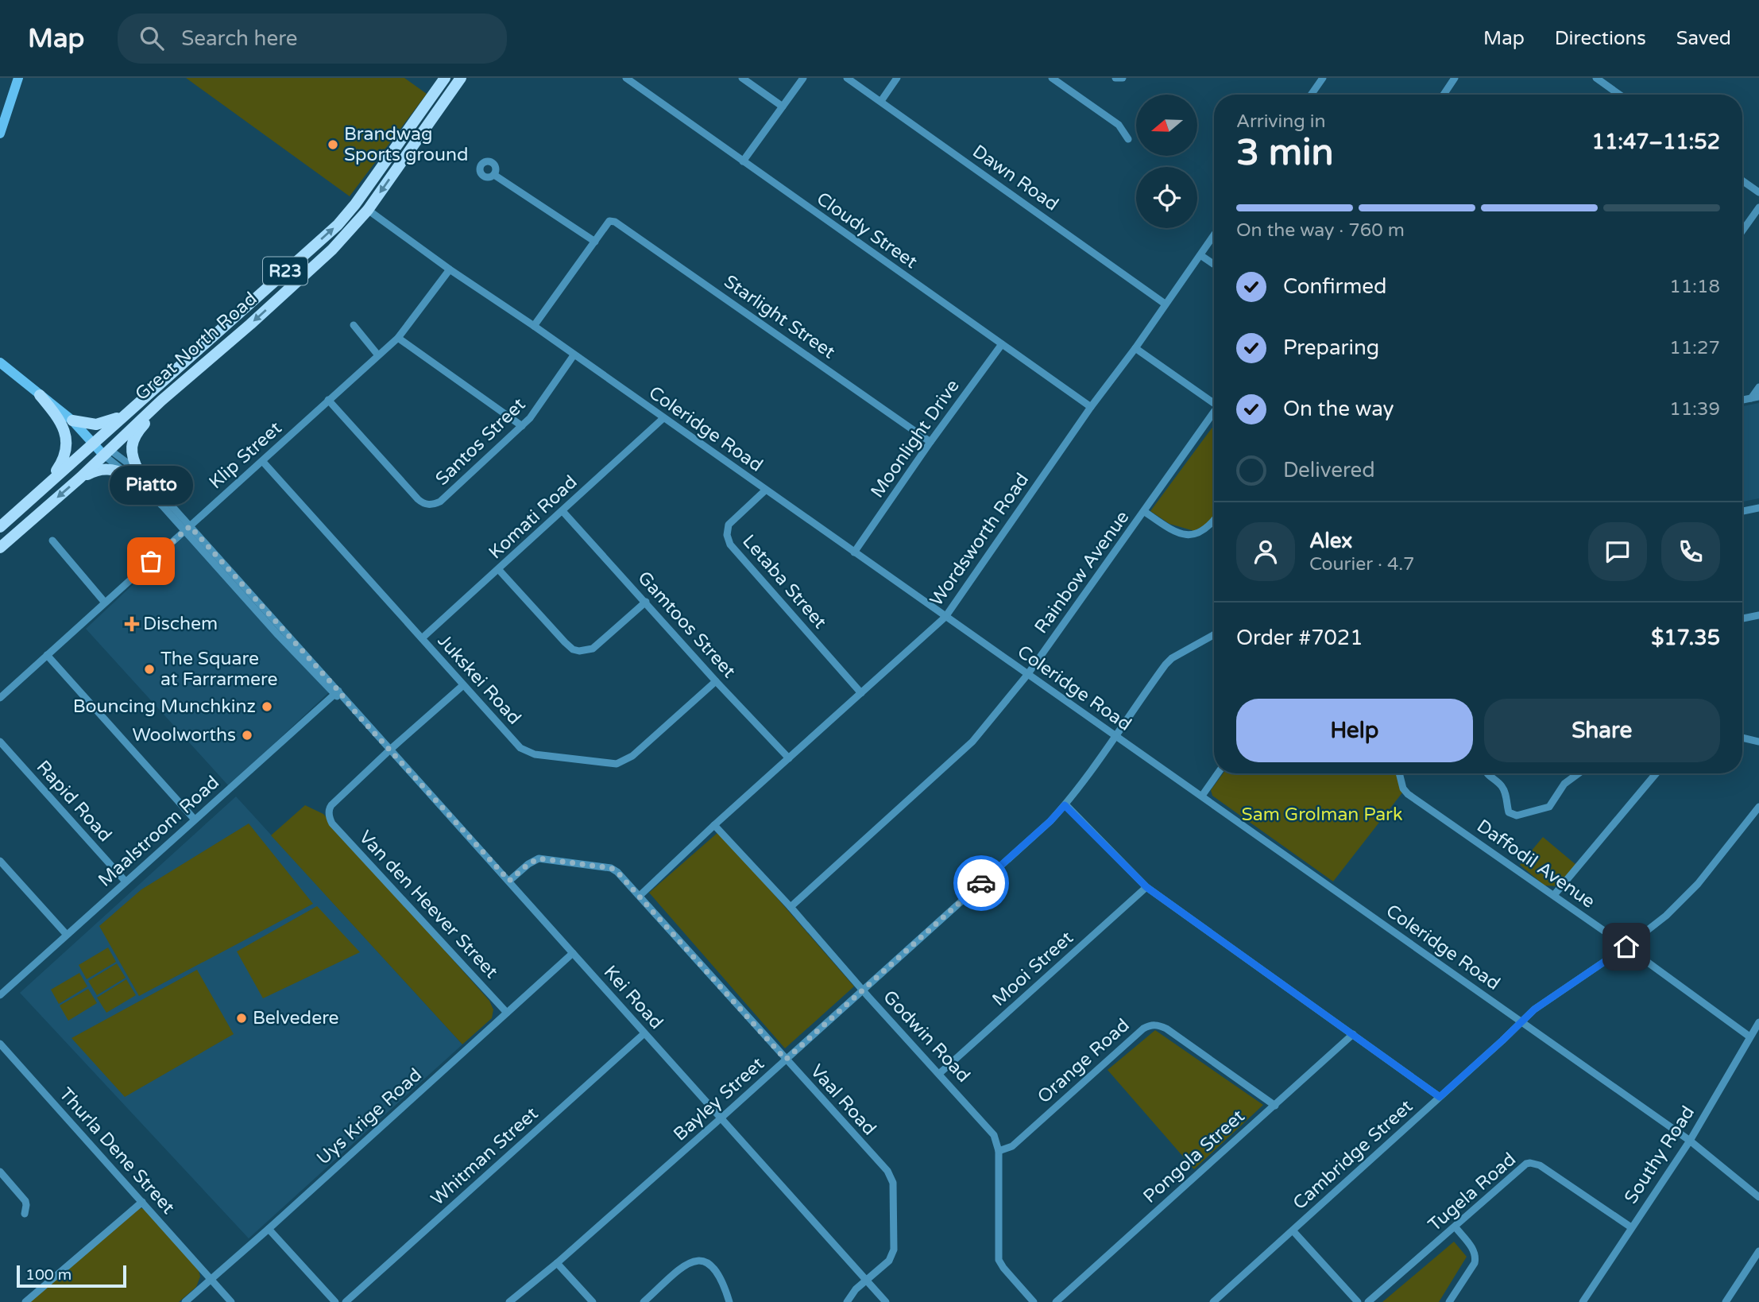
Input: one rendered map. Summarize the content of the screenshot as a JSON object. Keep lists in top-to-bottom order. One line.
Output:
{"streets":{"main road":["R23","Great North Road"],"street":["Dawn Road","Cloudy Street","Starlight Street","Coleridge Road","Moonlight Drive","Santos Street","Klip Street","Komati Road","Wordsworth Road","Rainbow Avenue","Letaba Street","Gamtoos Street","Jukskei Road","Rapid Road","Maalstroom Road","Daffodil Avenue","Van den Heever Street","Mooi Street","Kei Road","Godwin Road","Orange Road","Bayley Street","Vaal Road","Uys Krige Road","Thurla Dene Street","Cambridge Street","Southy Road","Whitman Street","Pongola Street","Tugela Road"]},"crossings":[["Dawn Road","Wordsworth Road"],["Cloudy Street","Moonlight Drive"],["Cloudy Street","Wordsworth Road"],["Starlight Street","Moonlight Drive"],["Great North Road","Coleridge Road"],["Great North Road","Kei Road"],["Coleridge Road","Moonlight Drive"],["Coleridge Road","Santos Street"],["Coleridge Road","Klip Street"],["Coleridge Road","Komati Road"],["Coleridge Road","Wordsworth Road"],["Coleridge Road","Rainbow Avenue"],["Coleridge Road","Letaba Street"],["Coleridge Road","Bayley Street"],["Coleridge Road","Cambridge Street"],["Coleridge Road","Southy Road"],["Santos Street","Klip Street"],["Klip Street","Jukskei Road"],["Klip Street","Kei Road"],["Komati Road","Gamtoos Street"],["Komati Road","Jukskei Road"],["Wordsworth Road","Letaba Street"],["Wordsworth Road","Gamtoos Street"],["Wordsworth Road","Godwin Road"],["Wordsworth Road","Vaal Road"],["Rainbow Avenue","Godwin Road"],["Gamtoos Street","Jukskei Road"],["Rapid Road","Maalstroom Road"],["Maalstroom Road","Kei Road"],["Daffodil Avenue","Cambridge Street"],["Daffodil Avenue","Southy Road"],["Van den Heever Street","Kei Road"],["Van den Heever Street","Uys Krige Road"],["Mooi Street","Godwin Road"],["Kei Road","Bayley Street"],["Kei Road","Vaal Road"],["Kei Road","Uys Krige Road"],["Kei Road","Whitman Street"],["Godwin Road","Orange Road"],["Godwin Road","Bayley Street"],["Orange Road","Pongola Street"],["Bayley Street","Vaal Road"],["Uys Krige Road","Thurla Dene Street"],["Southy Road","Tugela Road"]],"parks":["Sam Grolman Park"],"places":{"other":["Brandwag Sports ground","Piatto","The Square at Farrarmere","Bouncing Munchkinz","Woolworths","Belvedere"],"health":["Dischem"]},"scale_bar":"100 m","north":"left","page":{"header":"Map","search":"Search here","nav":["Map","Directions","Saved"],"heading":["3 min","Arriving in","11:47–11:52"],"panel":["Alex","Courier · 4.7","Order #7021","$17.35"],"bar":"On the way · 760 m","list":[["Confirmed","11:18"],["Preparing","11:27"],["On the way","11:39"],"Delivered"],"bubble":"Piatto","buttons":["Help","Share"],"scale":"100 m"}}
